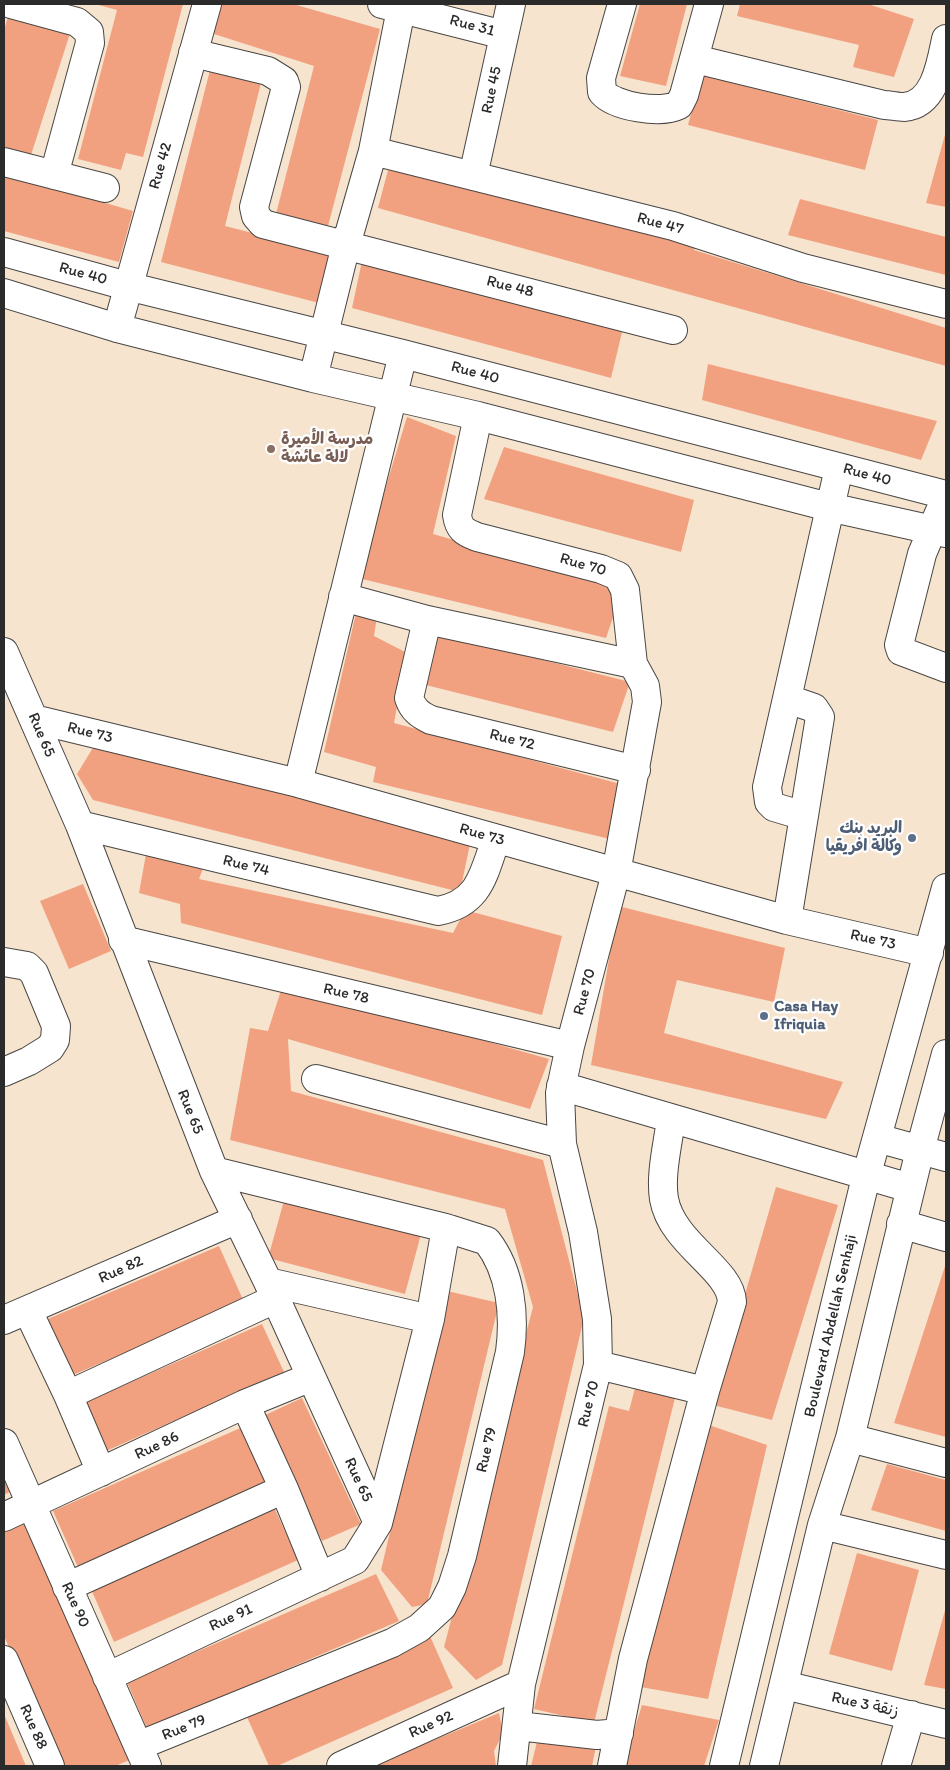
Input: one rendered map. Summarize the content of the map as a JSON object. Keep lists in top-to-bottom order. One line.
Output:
{"streets":{"street":["Rue 31","Rue 45","Rue 42","Rue 47","Rue 40","Rue 48","Rue 70","Rue 73","Rue 65","Rue 72","Rue 74","Rue 78","Rue 82","Boulevard Abdellah Senhaji","Rue 86","Rue 79","Rue 90","Rue 91","Rue 3 زنقة","Rue 92","Rue 88"]},"crossings":[["Rue 31","Rue 45"],["Rue 45","Rue 47"],["Rue 42","Rue 40"],["Rue 42","Rue 48"],["Rue 70","Rue 73"],["Rue 70","Rue 72"],["Rue 70","Rue 78"],["Rue 70","Rue 92"],["Rue 73","Rue 65"],["Rue 73","Rue 74"],["Rue 73","Boulevard Abdellah Senhaji"],["Rue 65","Rue 74"],["Rue 65","Rue 78"],["Rue 65","Rue 82"],["Rue 65","Rue 86"],["Rue 65","Rue 79"],["Rue 65","Rue 91"],["Rue 86","Rue 90"],["Rue 79","Rue 90"],["Rue 90","Rue 91"]],"places":["مدرسة الأميرة لالة عائشة","البريد بنك وكالة افريقيا","Casa Hay Ifriquia"]}
